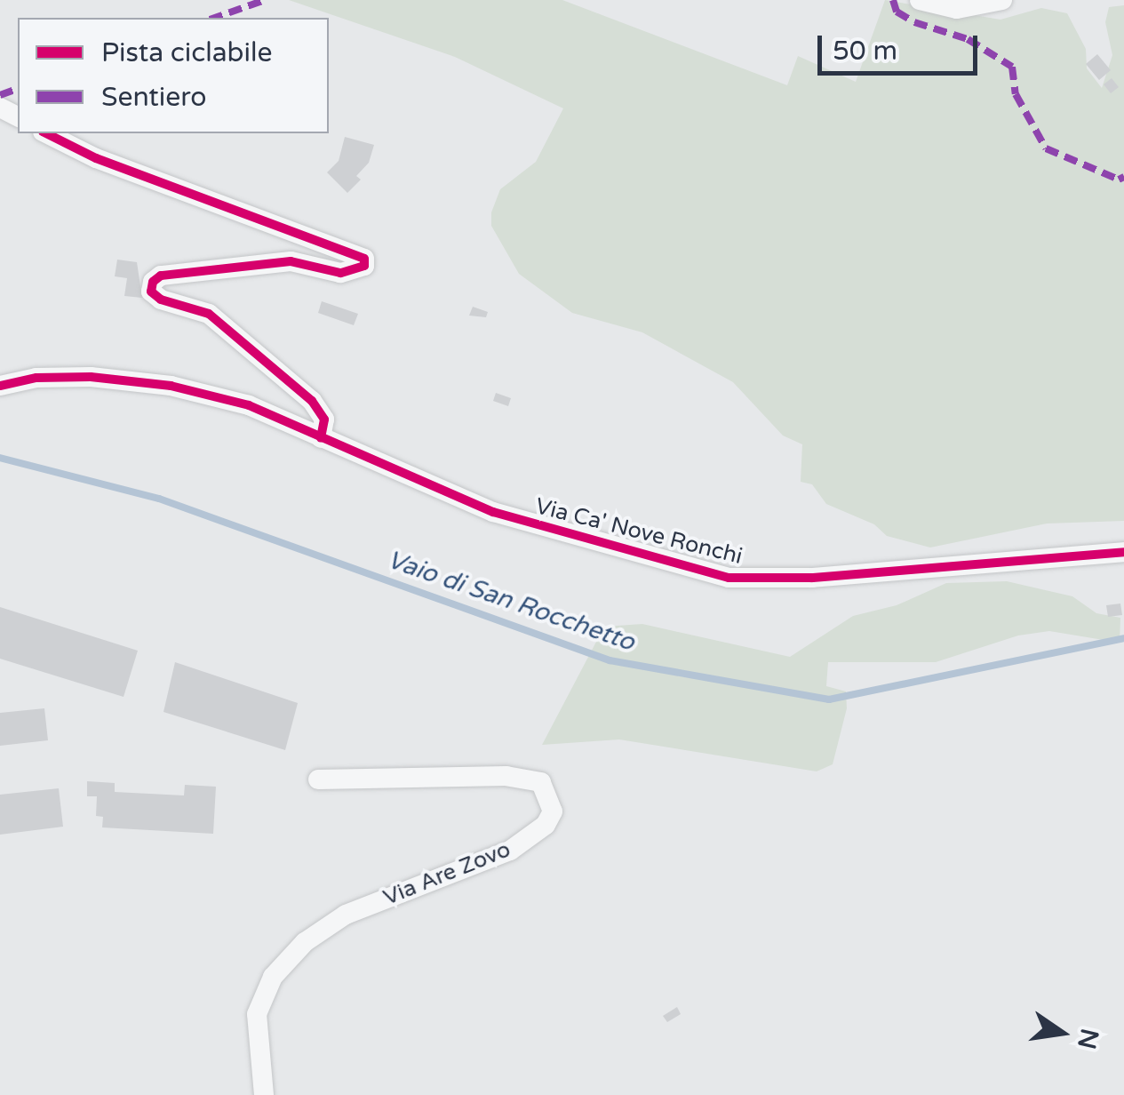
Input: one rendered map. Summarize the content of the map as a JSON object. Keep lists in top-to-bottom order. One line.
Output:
{"streets":{"street":["Via Ca' Nove Ronchi","Via Are Zovo"]},"water":["Vaio di San Rocchetto"],"legend":["Pista ciclabile","Sentiero"],"scale_bar":"50 m","north":"right"}
